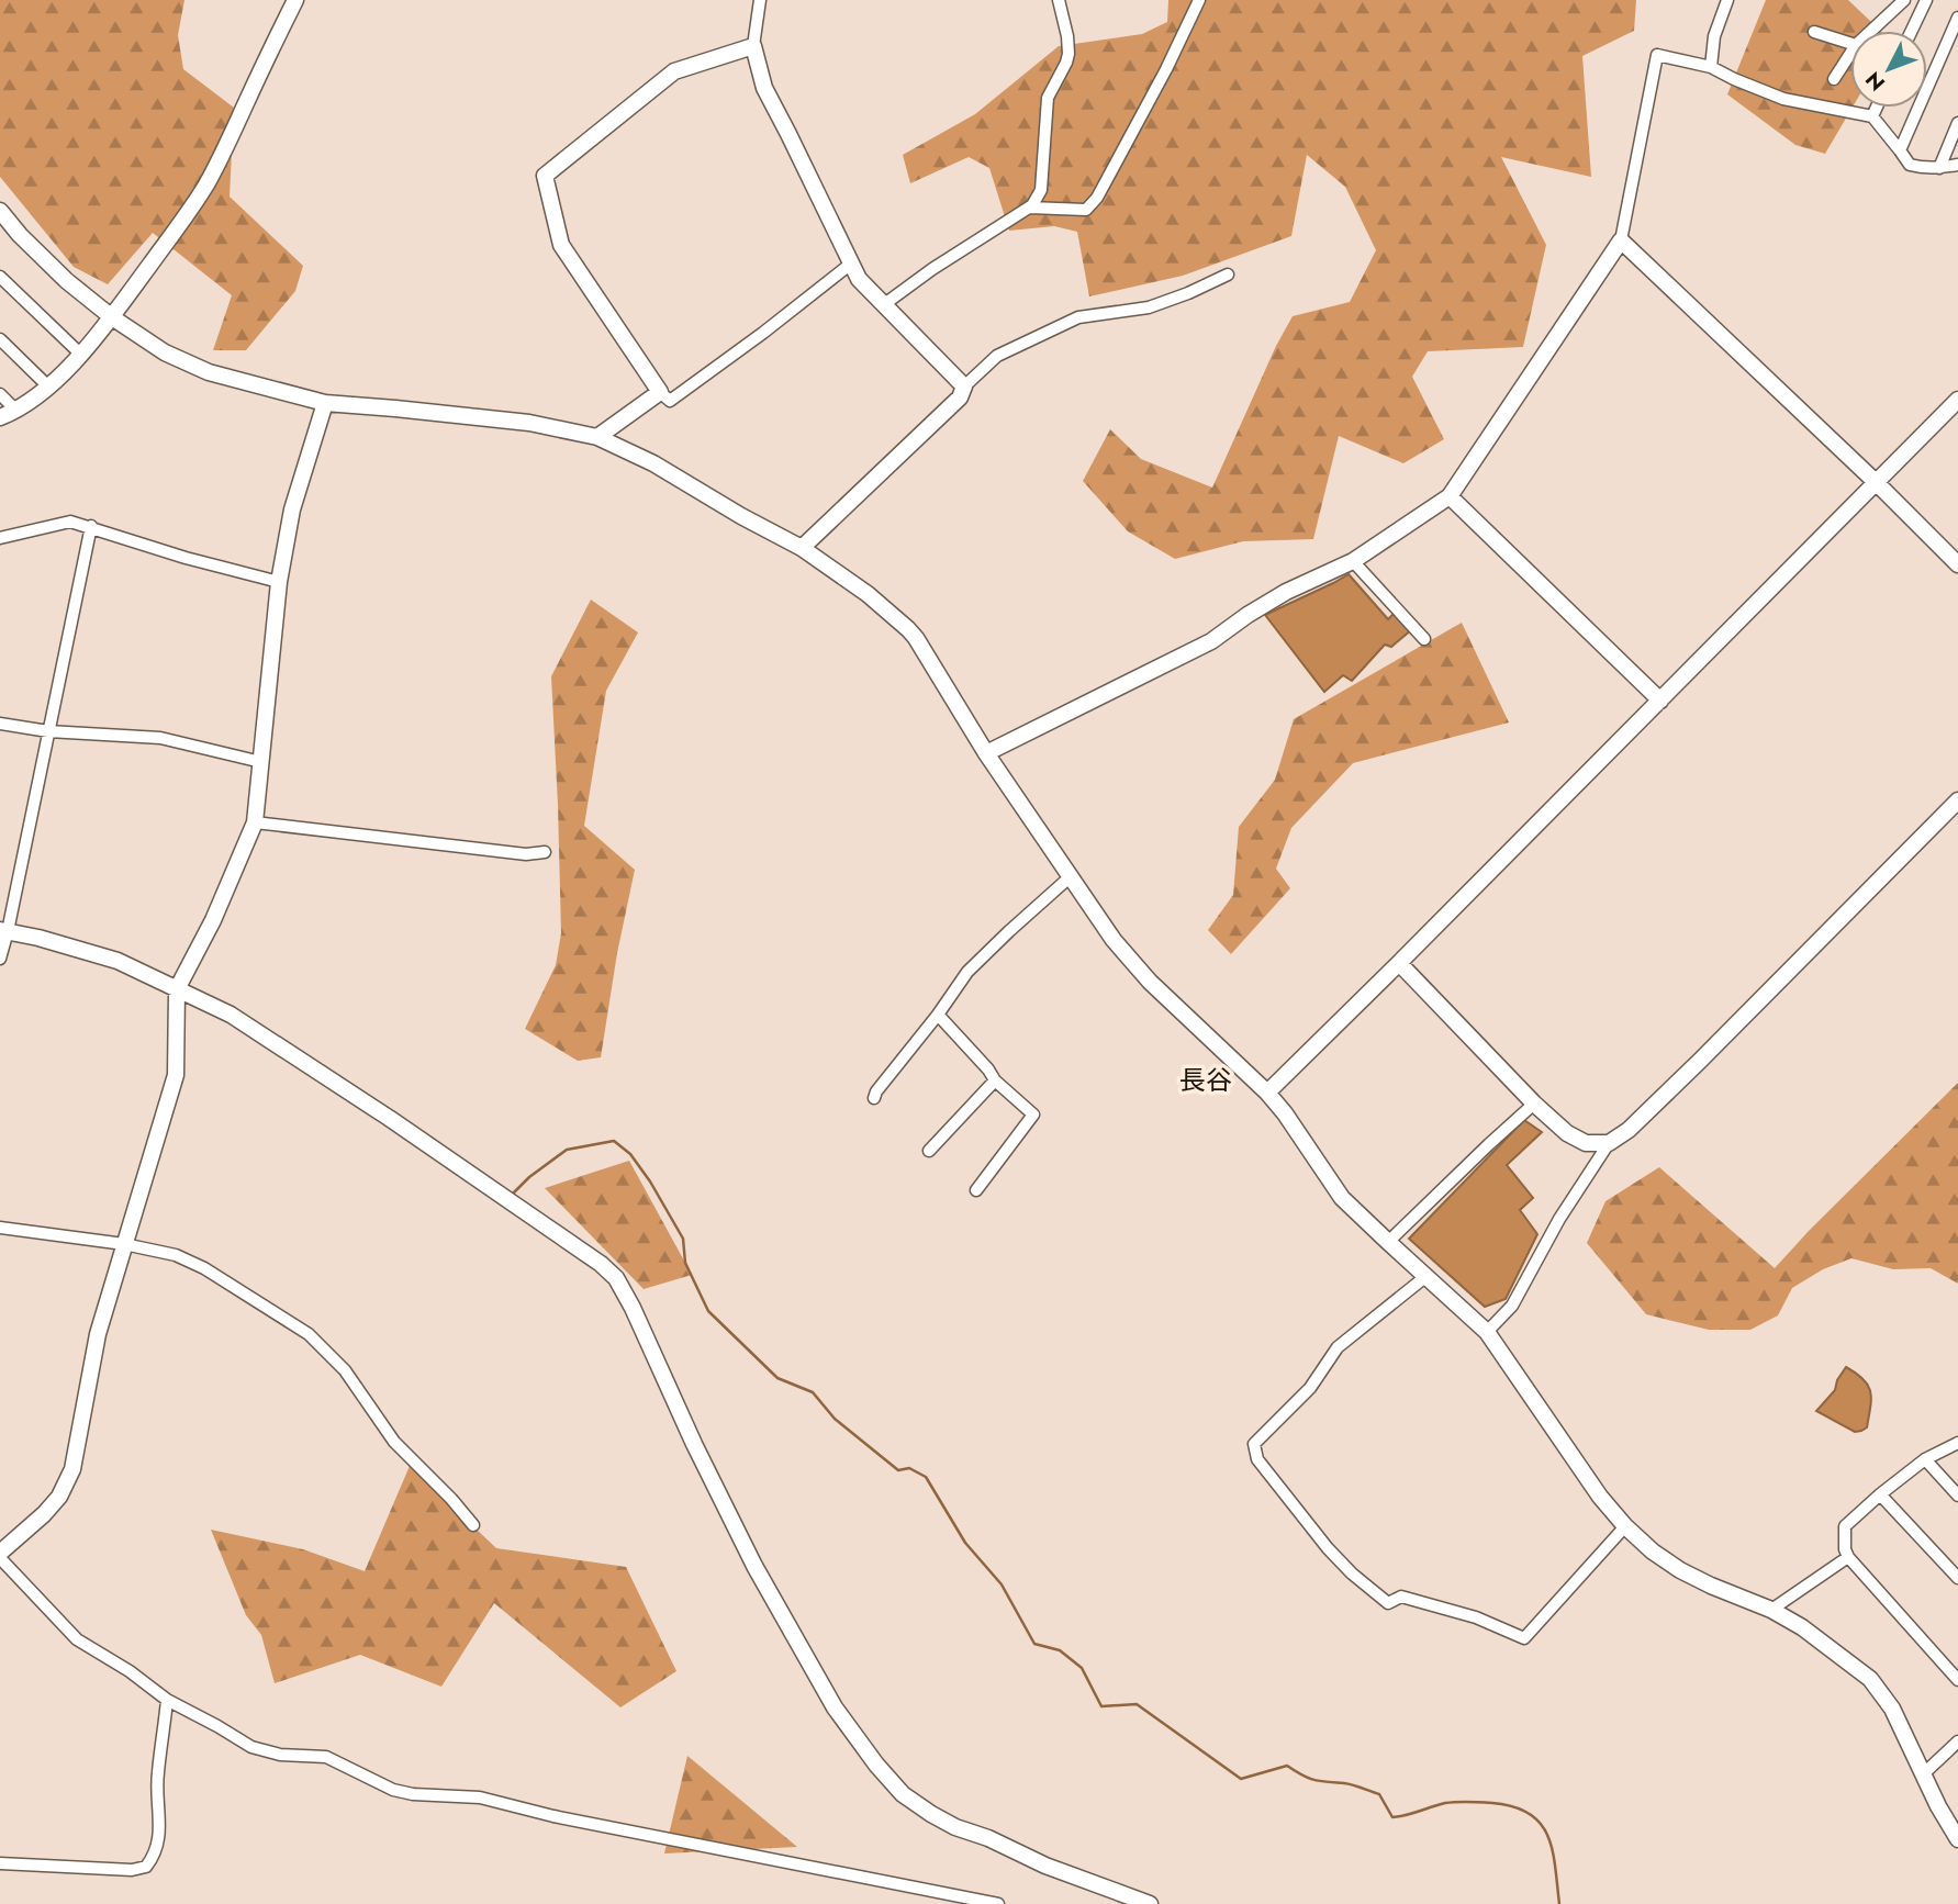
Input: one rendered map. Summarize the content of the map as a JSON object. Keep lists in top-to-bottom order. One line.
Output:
{"districts":["長谷"],"north":"bottom left"}
